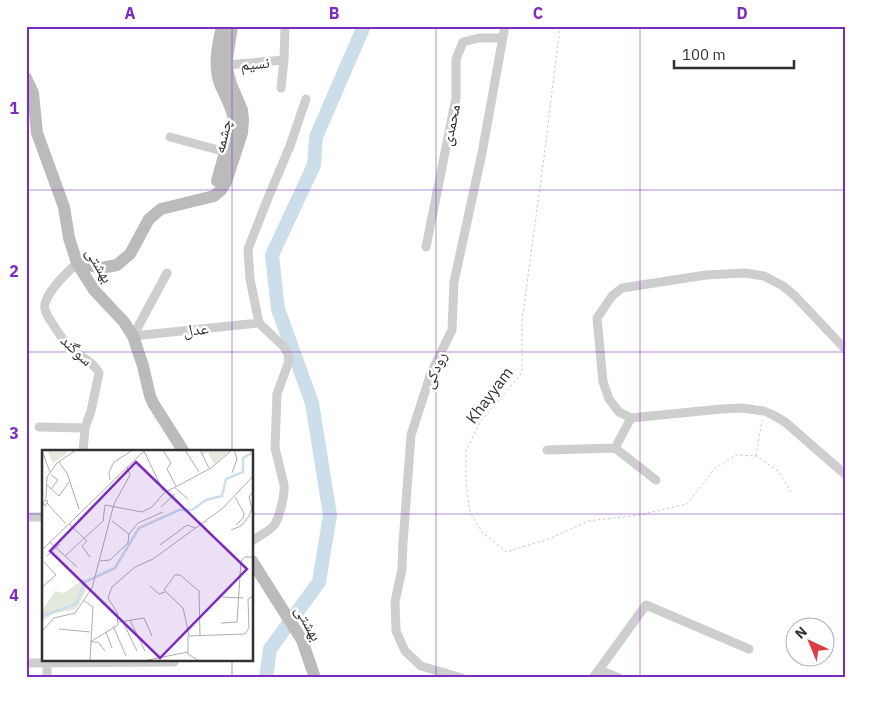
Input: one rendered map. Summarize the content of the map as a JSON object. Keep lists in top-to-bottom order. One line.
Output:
{"streets":{"street":["نسیم","محمدی","چشمه","بهشتی","عدل","سوگند","رودکی"],"path":["Khayyam"]},"crossings":[["نسیم","چشمه"],["محمدی","رودکی"],["چشمه","بهشتی"],["چشمه","سوگند"],["بهشتی","عدل"],["بهشتی","سوگند"]],"scale_bar":"100 m","north":"top left","grid":{"columns":["A","B","C","D"],"rows":["1","2","3","4"]}}
